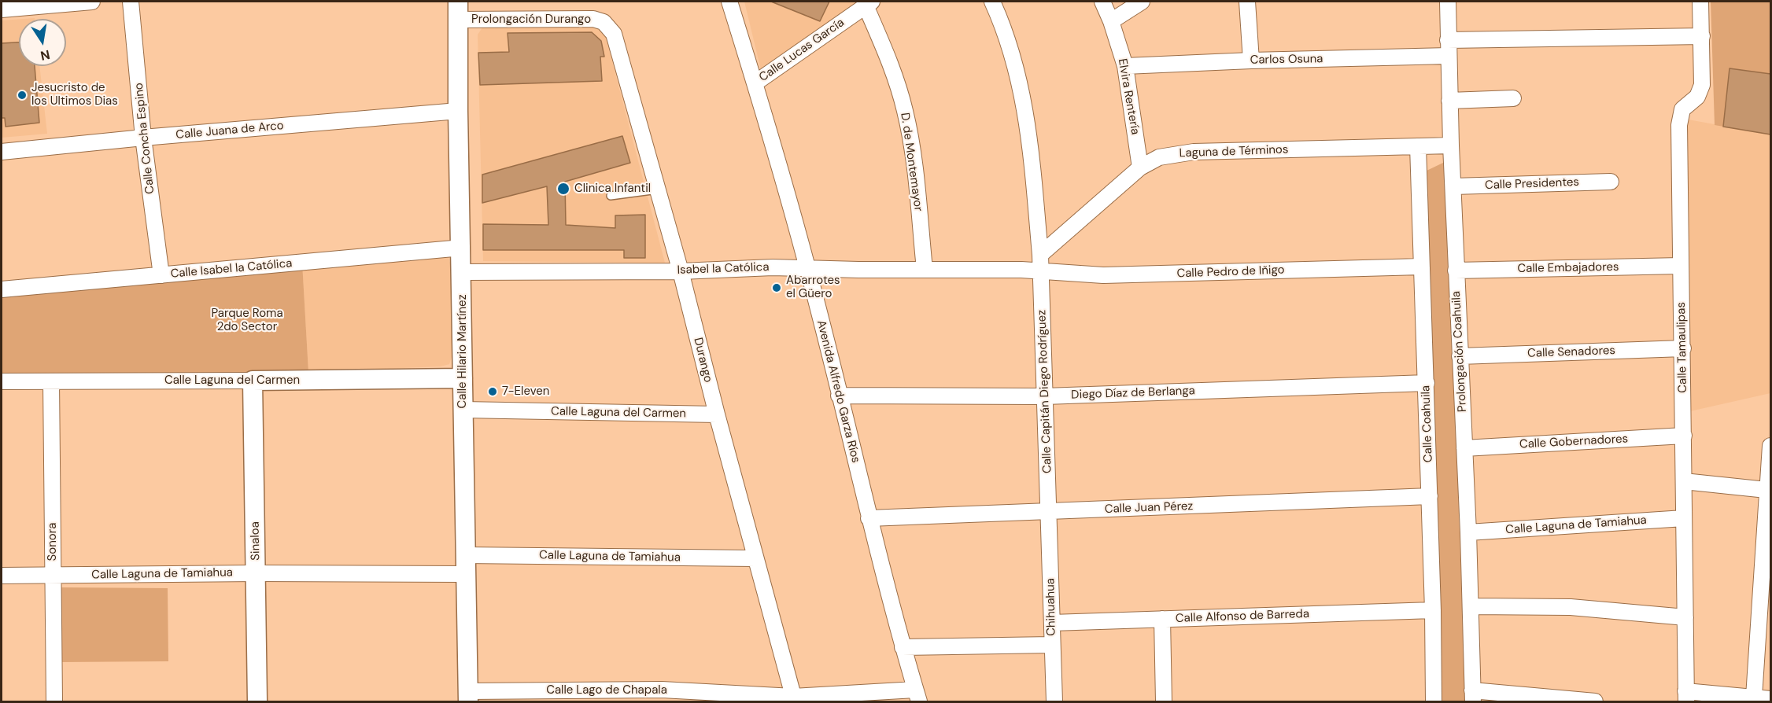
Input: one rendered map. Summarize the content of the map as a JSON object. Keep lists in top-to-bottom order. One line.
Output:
{"streets":{"street":["Prolongación Durango","Calle Lucas García","Carlos Osuna","Elvira Rentería","Calle Juana de Arco","Calle Concha Espino","Laguna de Términos","D. de Montemayor","Calle Presidentes","Calle Embajadores","Calle Isabel la Católica","Isabel la Católica","Calle Pedro de Iñigo","Calle Tamaulipas","Calle Hilario Martínez","Prolongación Coahuila","Calle Senadores","Durango","Calle Laguna del Carmen","Avenida Alfredo Garza Ríos","Calle Capitán Diego Rodríguez","Diego Díaz de Berlanga","Calle Coahuila","Calle Gobernadores","Calle Juan Pérez","Calle Laguna de Tamiahua","Sinaloa","Sonora","Chihuahua","Calle Alfonso de Barreda","Calle Lago de Chapala"]},"crossings":[["Prolongación Durango","Calle Hilario Martínez"],["Prolongación Durango","Durango"],["Calle Lucas García","D. de Montemayor"],["Calle Lucas García","Avenida Alfredo Garza Ríos"],["Carlos Osuna","Elvira Rentería"],["Carlos Osuna","Prolongación Coahuila"],["Elvira Rentería","Laguna de Términos"],["Calle Juana de Arco","Calle Concha Espino"],["Calle Juana de Arco","Calle Hilario Martínez"],["Calle Concha Espino","Calle Isabel la Católica"],["Laguna de Términos","Prolongación Coahuila"],["Laguna de Términos","Calle Coahuila"],["D. de Montemayor","Isabel la Católica"],["Calle Presidentes","Prolongación Coahuila"],["Calle Embajadores","Calle Tamaulipas"],["Calle Embajadores","Prolongación Coahuila"],["Calle Isabel la Católica","Calle Hilario Martínez"],["Isabel la Católica","Calle Pedro de Iñigo"],["Isabel la Católica","Calle Hilario Martínez"],["Isabel la Católica","Durango"],["Isabel la Católica","Avenida Alfredo Garza Ríos"],["Isabel la Católica","Calle Capitán Diego Rodríguez"],["Calle Pedro de Iñigo","Calle Capitán Diego Rodríguez"],["Calle Pedro de Iñigo","Calle Coahuila"],["Calle Tamaulipas","Calle Senadores"],["Calle Tamaulipas","Calle Gobernadores"],["Calle Tamaulipas","Calle Laguna de Tamiahua"],["Calle Hilario Martínez","Calle Laguna del Carmen"],["Calle Hilario Martínez","Calle Laguna de Tamiahua"],["Calle Hilario Martínez","Calle Lago de Chapala"],["Prolongación Coahuila","Calle Senadores"],["Prolongación Coahuila","Calle Gobernadores"],["Prolongación Coahuila","Calle Laguna de Tamiahua"],["Durango","Calle Laguna del Carmen"],["Durango","Calle Laguna de Tamiahua"],["Durango","Calle Lago de Chapala"],["Calle Laguna del Carmen","Sinaloa"],["Calle Laguna del Carmen","Sonora"],["Avenida Alfredo Garza Ríos","Diego Díaz de Berlanga"],["Avenida Alfredo Garza Ríos","Calle Juan Pérez"],["Avenida Alfredo Garza Ríos","Calle Lago de Chapala"],["Calle Capitán Diego Rodríguez","Diego Díaz de Berlanga"],["Calle Capitán Diego Rodríguez","Calle Juan Pérez"],["Calle Capitán Diego Rodríguez","Chihuahua"],["Diego Díaz de Berlanga","Calle Coahuila"],["Calle Coahuila","Calle Juan Pérez"],["Calle Coahuila","Calle Alfonso de Barreda"],["Calle Juan Pérez","Chihuahua"],["Calle Laguna de Tamiahua","Sinaloa"],["Calle Laguna de Tamiahua","Sonora"],["Chihuahua","Calle Alfonso de Barreda"]],"parks":["Parque Roma 2do Sector"],"places":["Jesucristo de los Ultimos Dias","Clinica Infantil","Abarrotes el Güero","7-Eleven"],"north":"bottom"}
